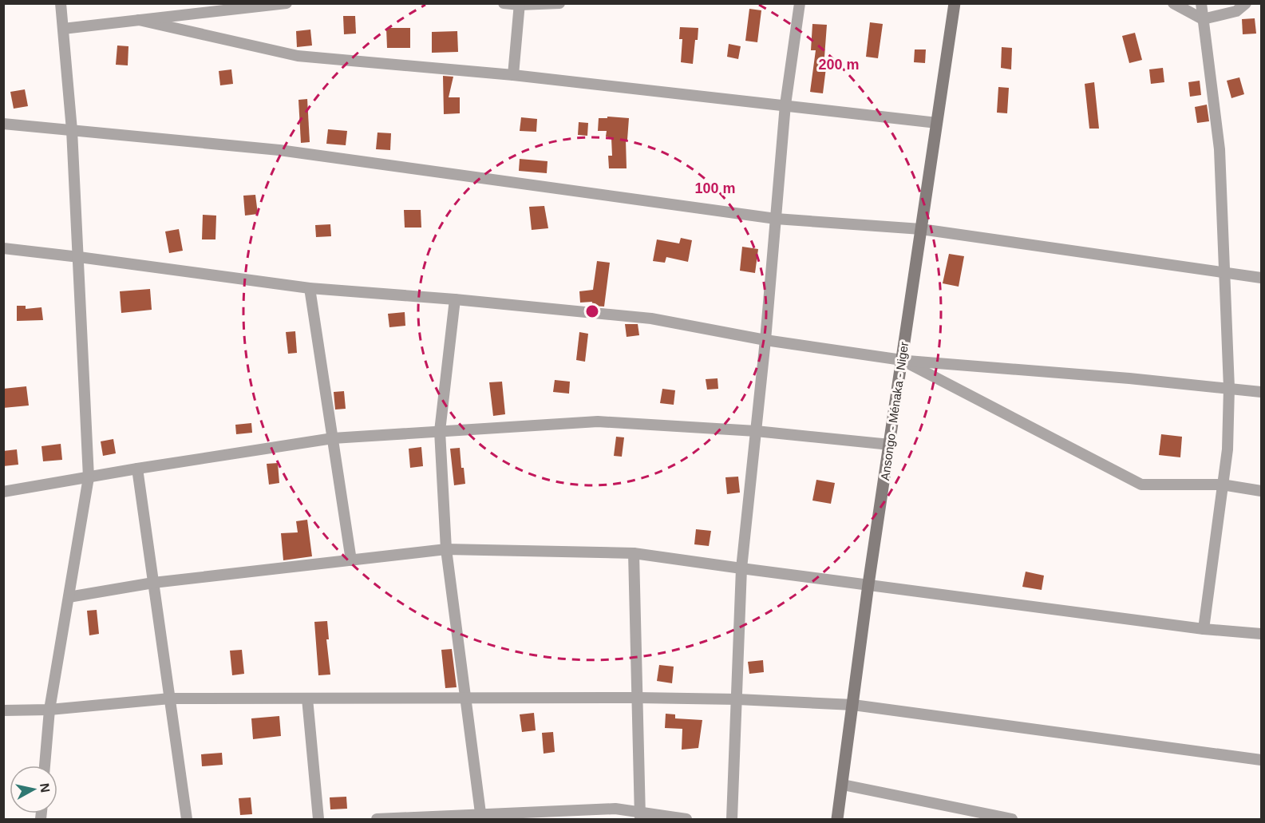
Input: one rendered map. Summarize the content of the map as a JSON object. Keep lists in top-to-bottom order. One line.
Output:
{"streets":{"main road":["Ansongo - Ménaka - Niger"]},"north":"right","rings":["200 m","100 m"]}
